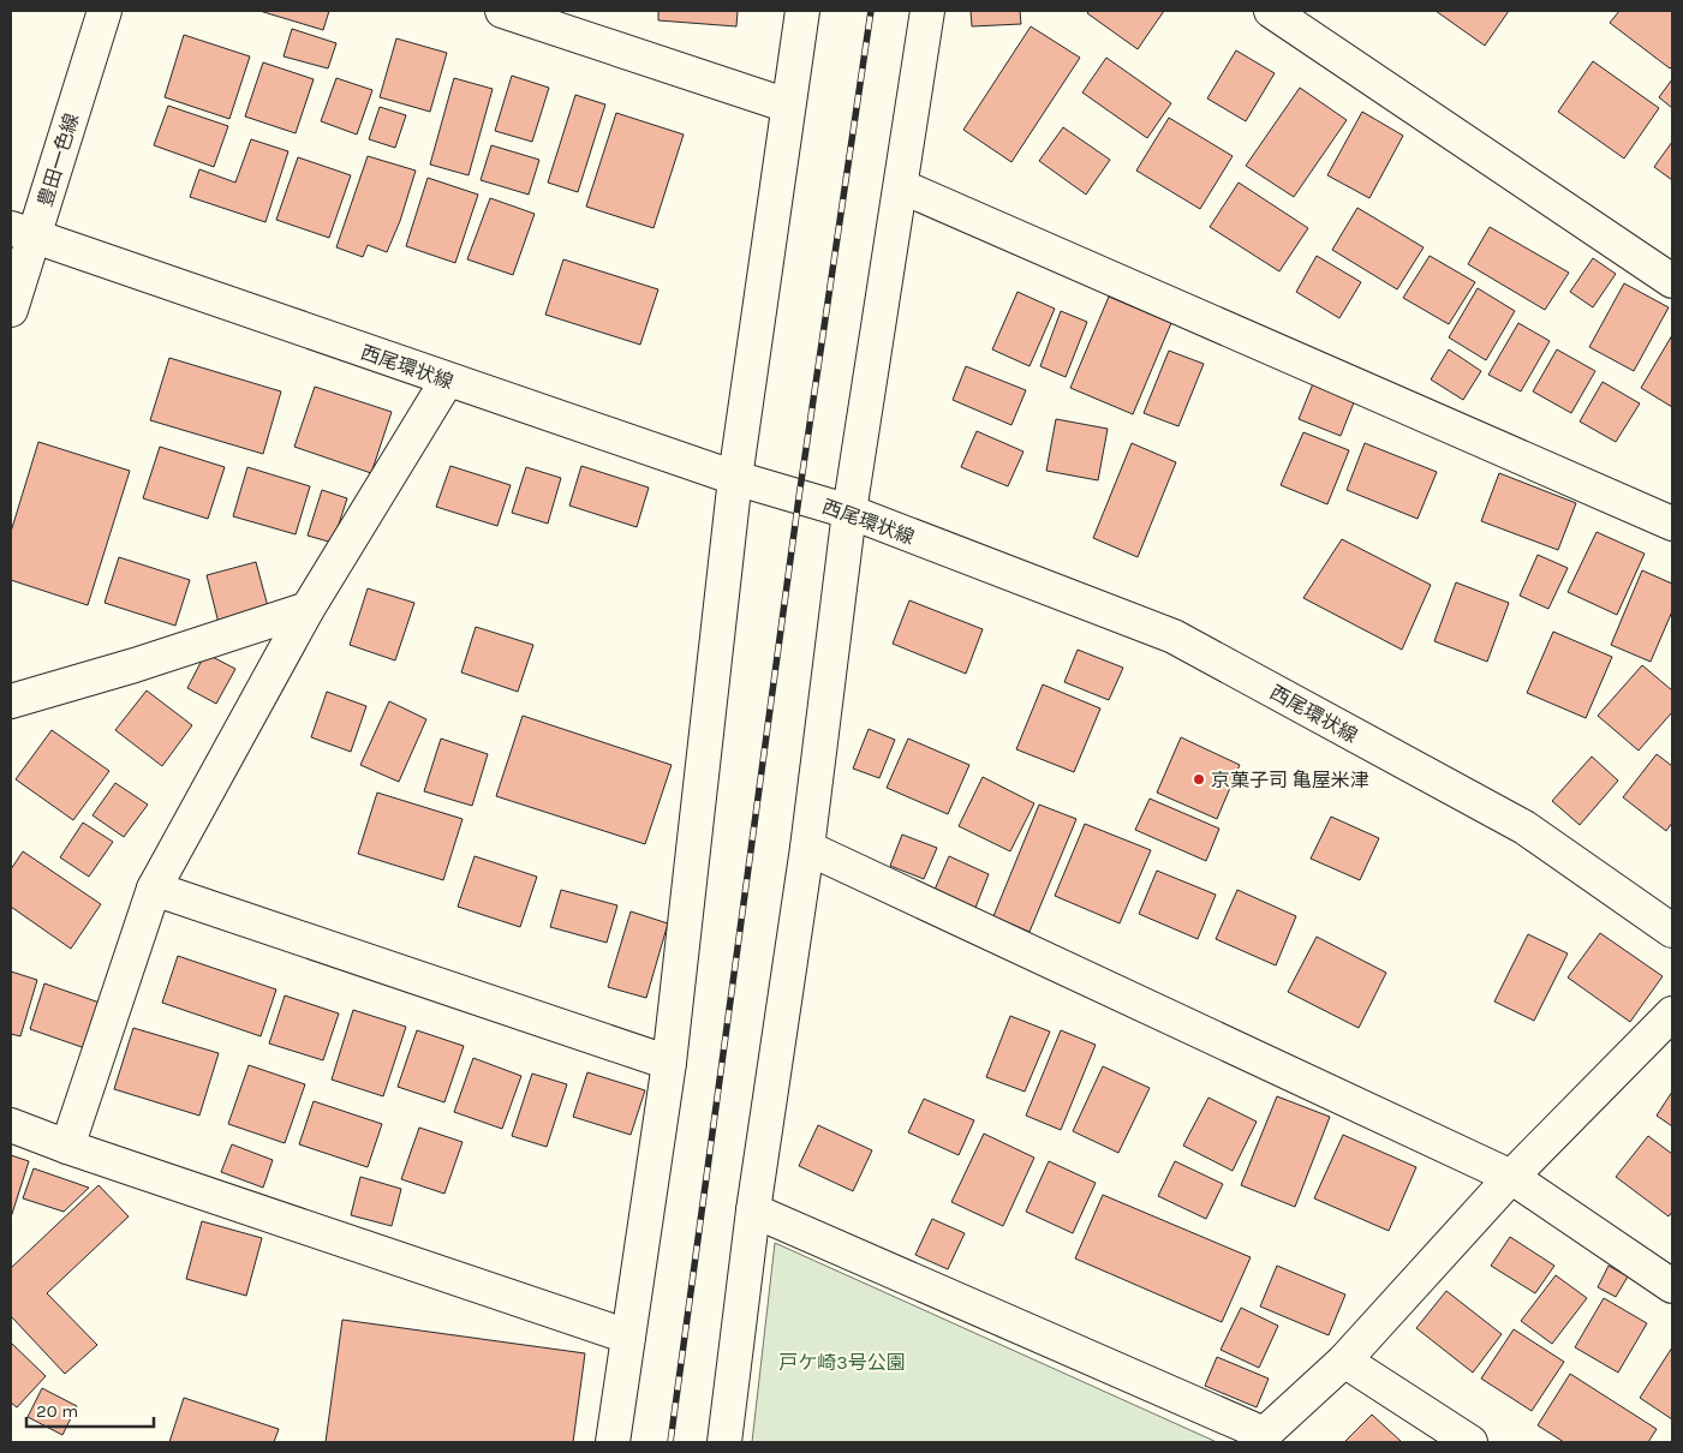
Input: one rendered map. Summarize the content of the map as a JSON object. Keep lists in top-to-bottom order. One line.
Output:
{"streets":{"street":["豊田一色線","西尾環状線"]},"crossings":[["豊田一色線","西尾環状線"]],"parks":["戸ケ崎3号公園"],"places":["京菓子司 亀屋米津"],"scale_bar":"20 m"}
